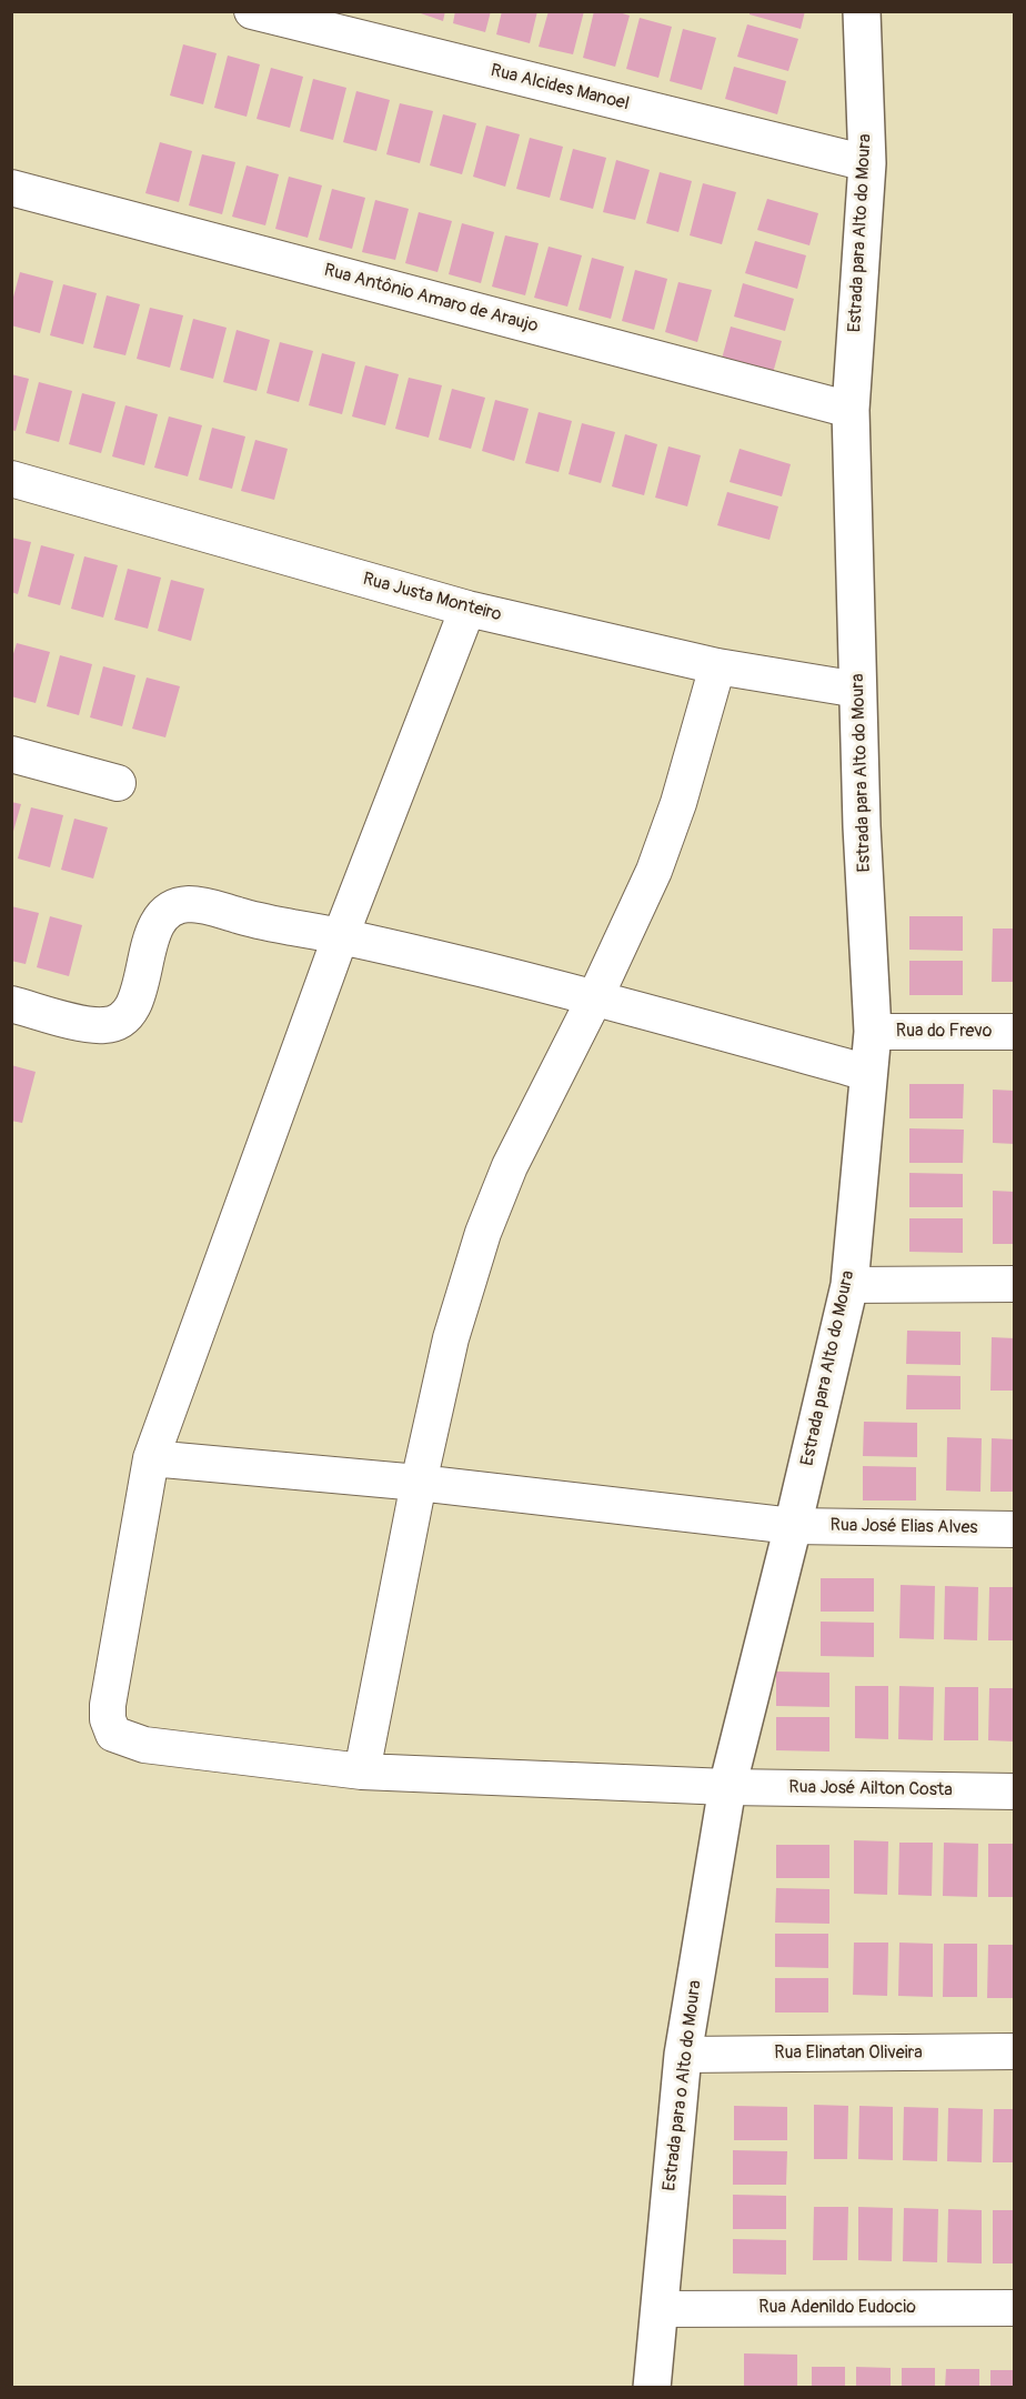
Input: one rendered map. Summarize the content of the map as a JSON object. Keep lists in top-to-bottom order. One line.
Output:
{"streets":{"street":["Rua Alcides Manoel","Estrada para Alto do Moura","Rua Antônio Amaro de Araujo","Rua Justa Monteiro","Rua do Frevo","Rua José Elias Alves","Rua José Ailton Costa","Rua Elinatan Oliveira","Estrada para o Alto do Moura","Rua Adenildo Eudocio"]},"crossings":[["Rua Alcides Manoel","Estrada para Alto do Moura"],["Estrada para Alto do Moura","Rua Antônio Amaro de Araujo"],["Estrada para Alto do Moura","Rua Justa Monteiro"],["Estrada para Alto do Moura","Rua do Frevo"],["Estrada para Alto do Moura","Rua José Elias Alves"],["Estrada para Alto do Moura","Rua José Ailton Costa"],["Estrada para Alto do Moura","Estrada para o Alto do Moura"],["Rua José Elias Alves","Rua José Ailton Costa"],["Rua José Ailton Costa","Estrada para o Alto do Moura"],["Rua Elinatan Oliveira","Estrada para o Alto do Moura"],["Estrada para o Alto do Moura","Rua Adenildo Eudocio"]]}
